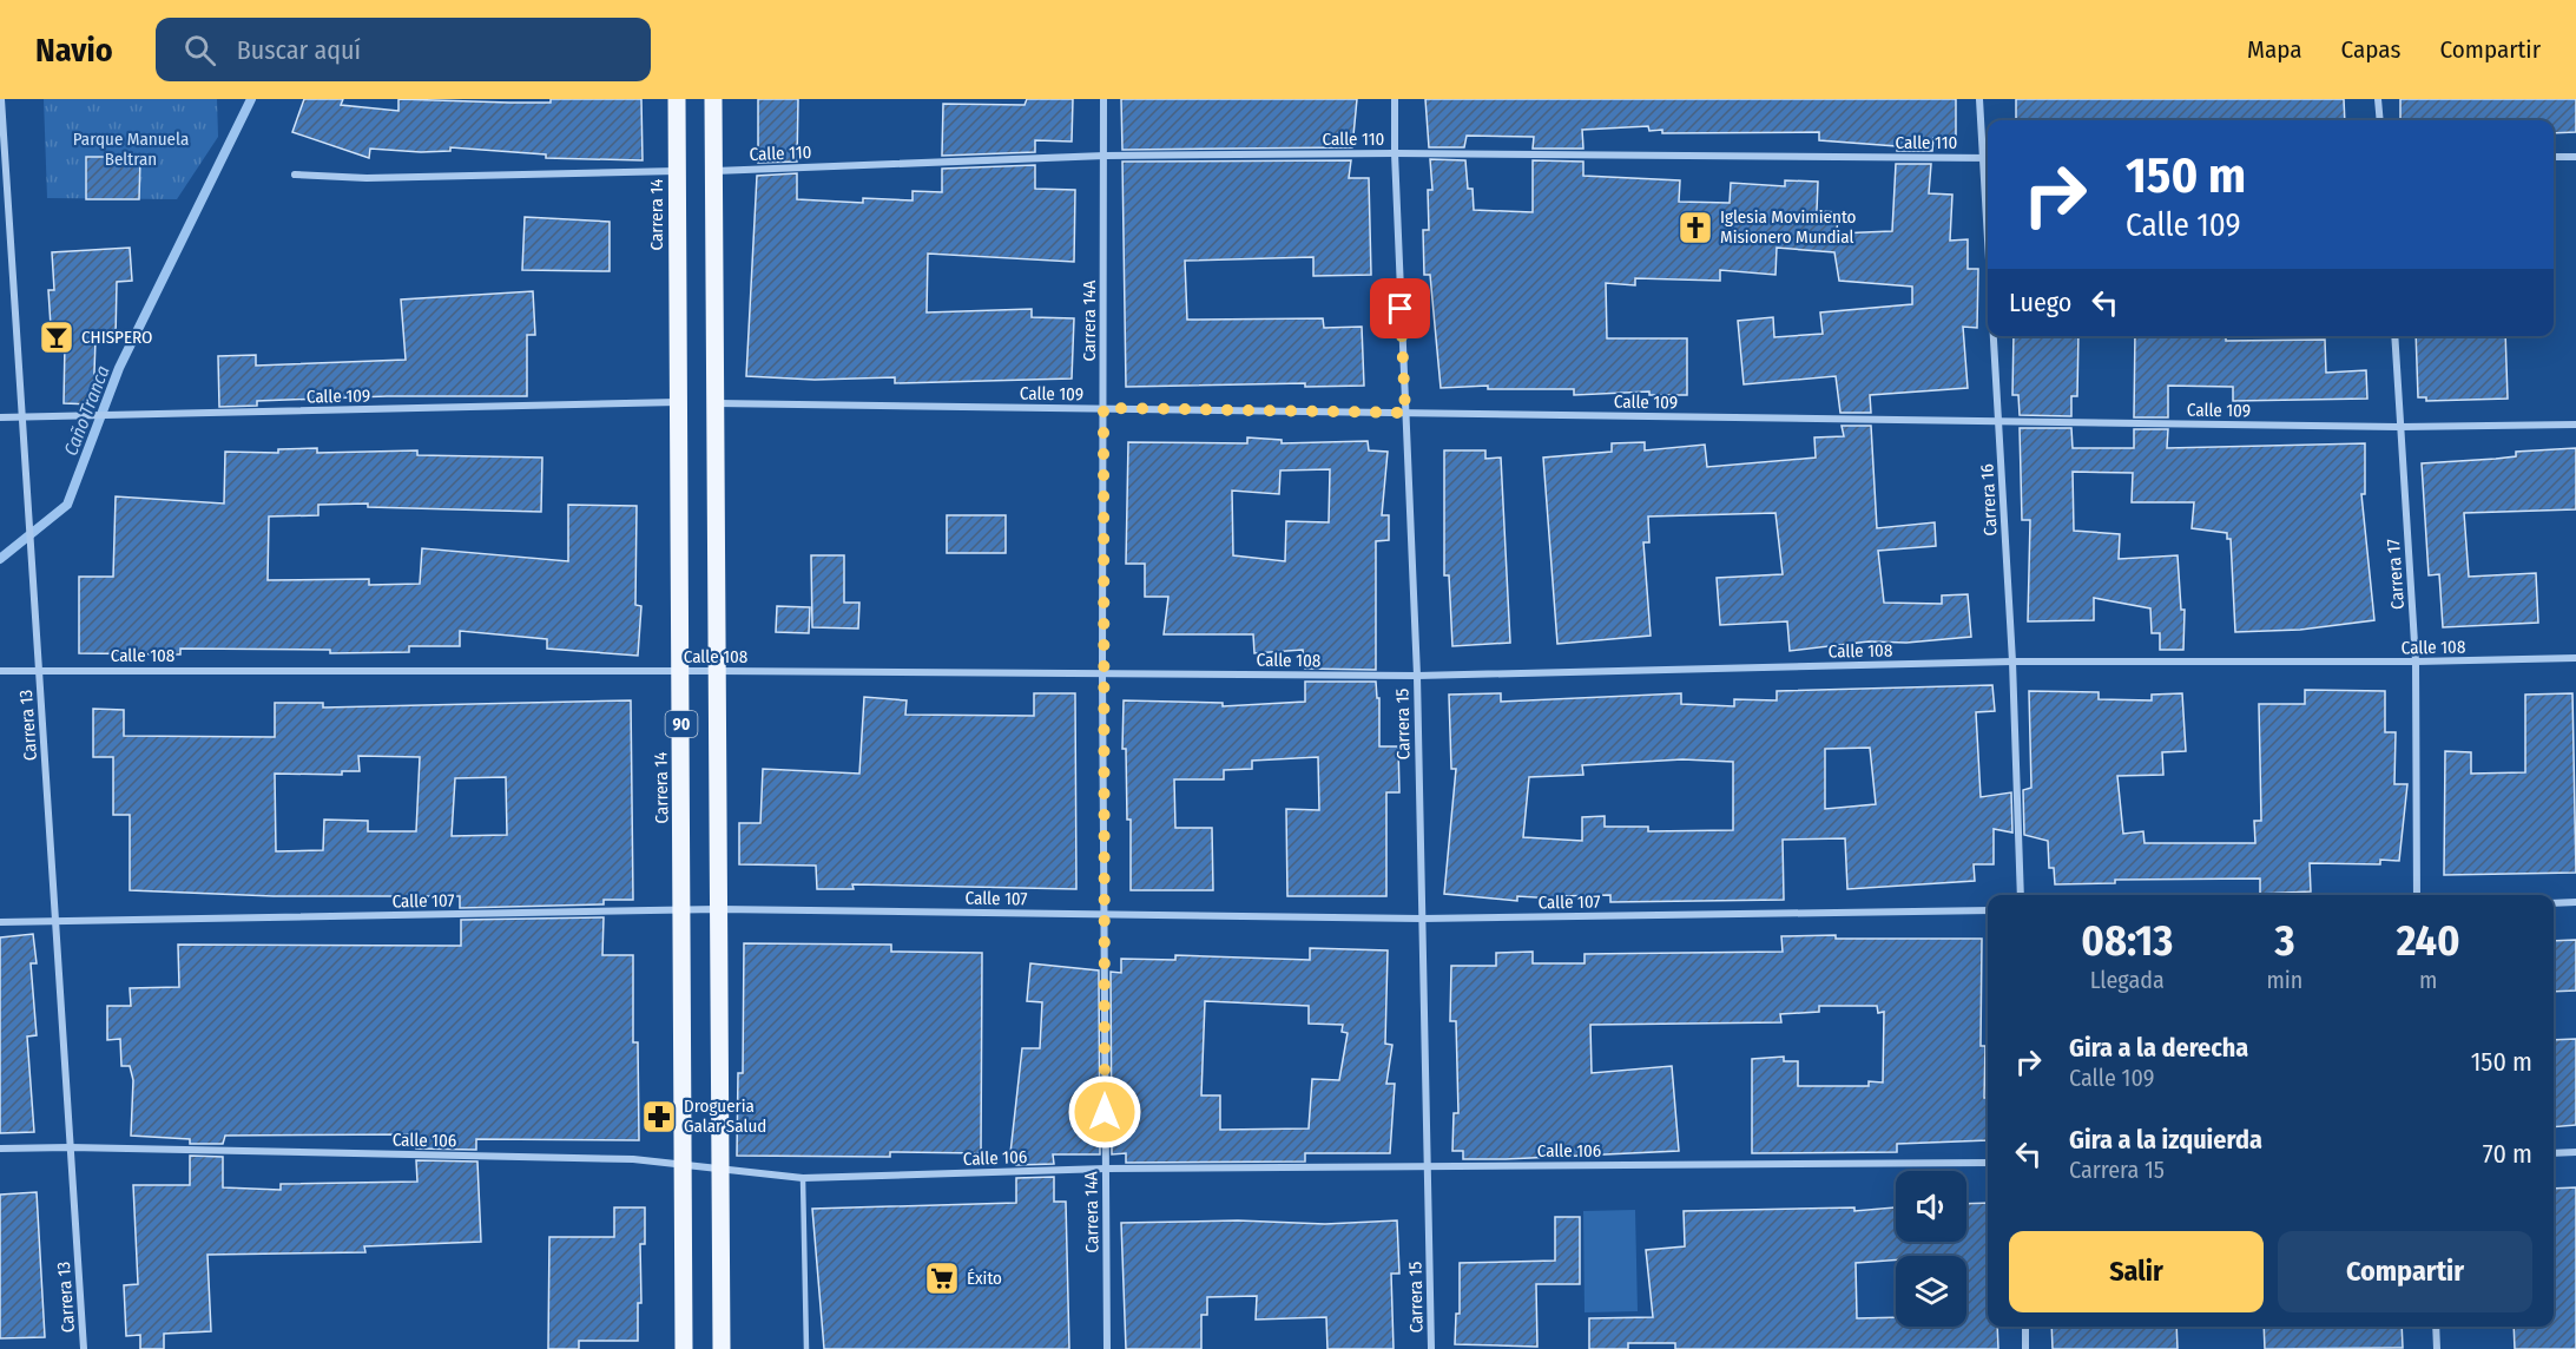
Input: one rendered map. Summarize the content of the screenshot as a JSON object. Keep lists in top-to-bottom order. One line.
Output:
{"streets":{"main road":["Carrera 14","90"],"street":["Calle 110","Carrera 14A","Calle 109","Carrera 16","Carrera 17","Calle 108","Carrera 15","Carrera 13","Calle 107","Calle 106"]},"crossings":[["Calle 110","Carrera 14A"],["Calle 110","Carrera 16"],["Calle 110","90"],["Calle 110","Carrera 15"],["Carrera 14","Calle 109"],["Carrera 14","Calle 108"],["Carrera 14","Calle 107"],["Carrera 14","Calle 106"],["Carrera 14A","Calle 109"],["Carrera 14A","Calle 108"],["Carrera 14A","Calle 107"],["Carrera 14A","Calle 106"],["Calle 109","Carrera 16"],["Calle 109","Carrera 17"],["Calle 109","90"],["Calle 109","Carrera 15"],["Calle 109","Carrera 13"],["Carrera 16","Calle 108"],["Carrera 17","Calle 108"],["Calle 108","90"],["Calle 108","Carrera 15"],["Calle 108","Carrera 13"],["90","Calle 107"],["90","Calle 106"],["Carrera 15","Calle 107"],["Carrera 15","Calle 106"],["Carrera 13","Calle 107"],["Carrera 13","Calle 106"]],"water":["Caño Tranca"],"parks":["Parque Manuela Beltran"],"places":{"church":["Iglesia Movimiento Misionero Mundial"],"bar":["CHISPERO"],"pharmacy":["Drogueria Galar Salud"],"supermarket":["Éxito"]},"page":{"header":"Navio","search":"Buscar aquí","nav":["Mapa","Capas","Compartir"],"turn":["150 m","Calle 109"],"then":"Luego","eta":["08:13","Llegada","3","min","240","m"],"list":[{"name":"Gira a la derecha","note":"Calle 109","value":"150 m"},{"name":"Gira a la izquierda","note":"Carrera 15","value":"70 m"}],"buttons":["Salir","Compartir"]}}
